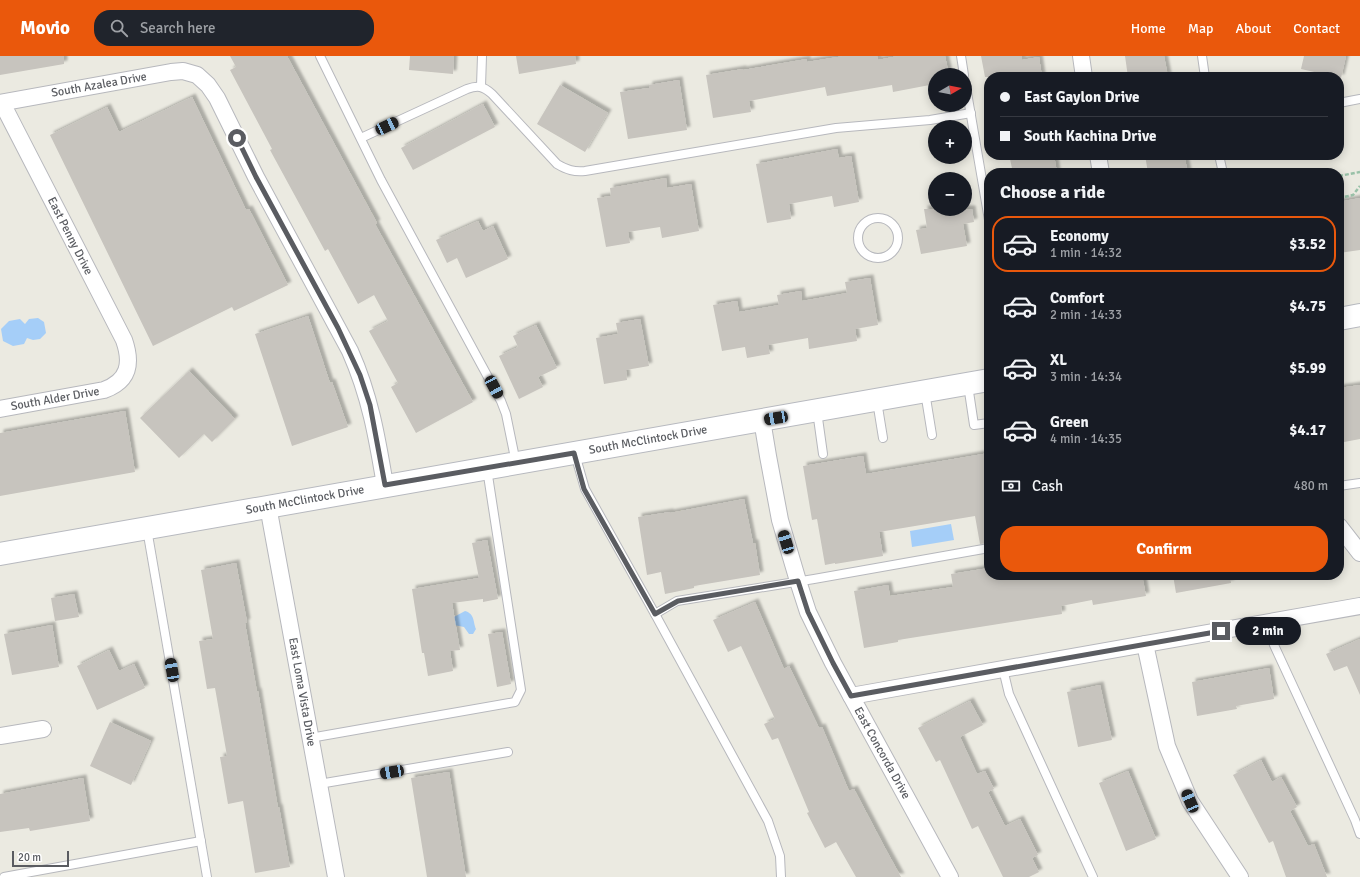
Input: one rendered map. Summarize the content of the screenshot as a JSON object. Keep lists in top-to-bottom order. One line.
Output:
{"streets":{"main road":["South McClintock Drive"],"street":["South Azalea Drive","East Penny Drive","South Alder Drive","East Loma Vista Drive","East Concorda Drive"]},"crossings":[["South Azalea Drive","East Penny Drive"],["South Azalea Drive","South McClintock Drive"],["East Penny Drive","South Alder Drive"],["South McClintock Drive","East Loma Vista Drive"],["South McClintock Drive","East Concorda Drive"]],"scale_bar":"20 m","north":"right","page":{"header":"Movio","search":"Search here","nav":["Home","Map","About","Contact"],"map_buttons":["+","−"],"banner":["East Gaylon Drive","South Kachina Drive"],"heading":"Choose a ride","list":[{"name":"Economy","note":"1 min · 14:32","value":"$3.52"},{"name":"Comfort","note":"2 min · 14:33","value":"$4.75"},{"name":"XL","note":"3 min · 14:34","value":"$5.99"},{"name":"Green","note":"4 min · 14:35","value":"$4.17"}],"pay":["Cash","480 m"],"buttons":"Confirm","bubble":"2 min","scale":"20 m"}}
